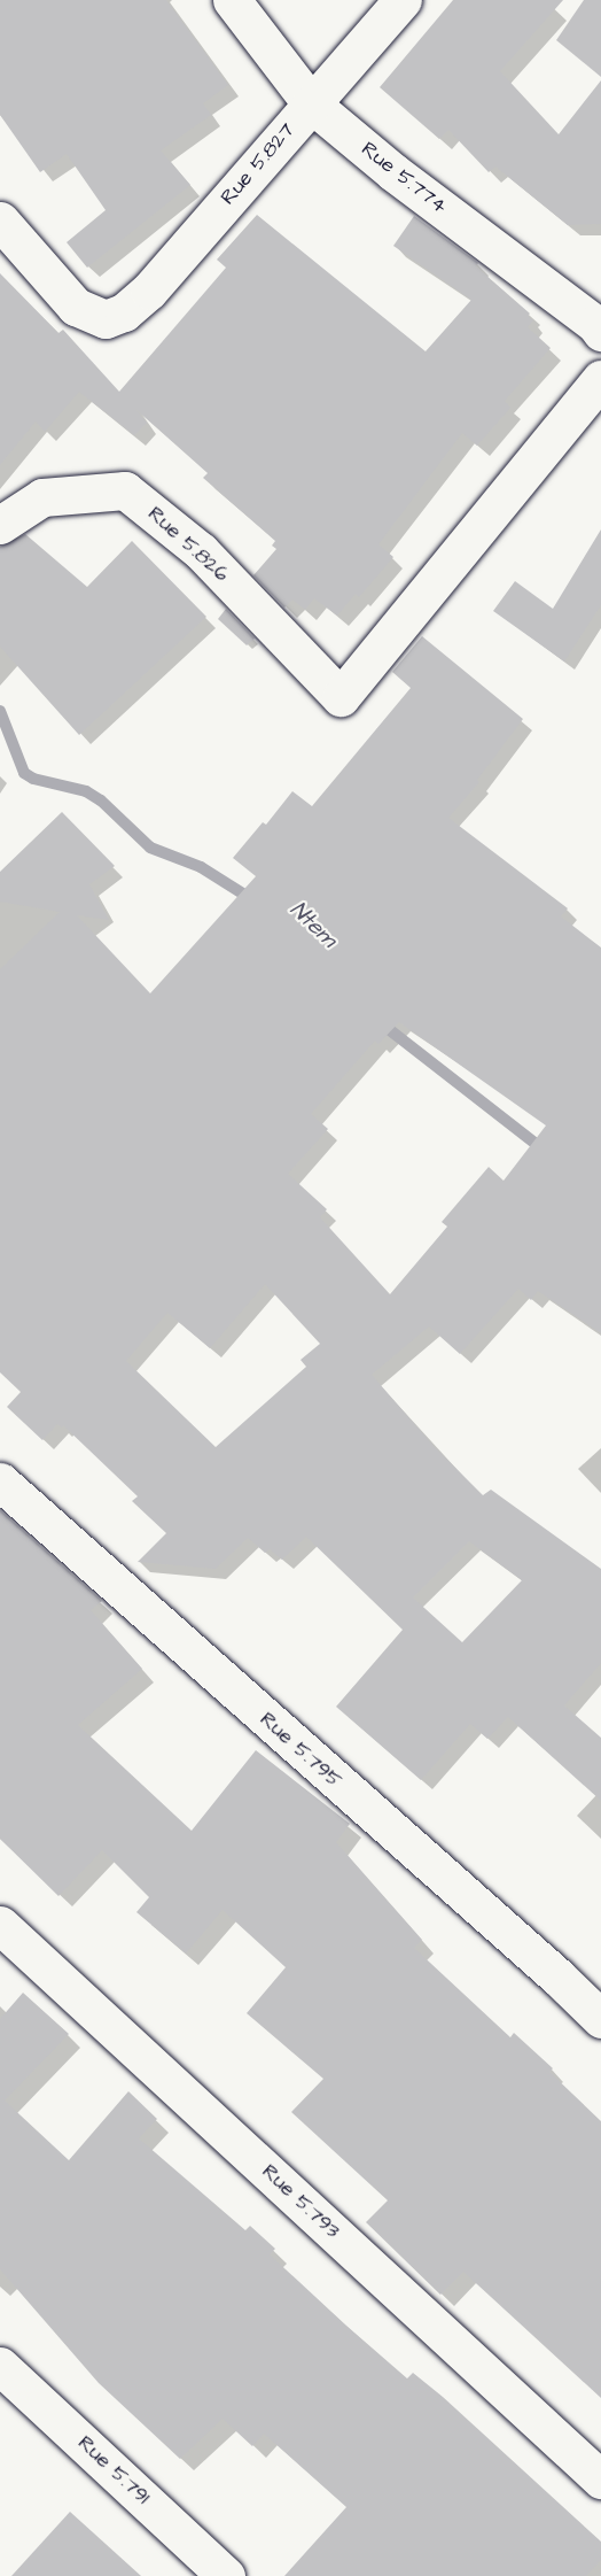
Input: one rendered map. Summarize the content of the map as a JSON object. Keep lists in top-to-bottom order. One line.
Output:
{"streets":{"street":["Rue 5.827","Rue 5.774","Rue 5.826","Rue 5.795","Rue 5.793","Rue 5.791"]},"crossings":[["Rue 5.827","Rue 5.774"]],"water":["Ntem"]}
